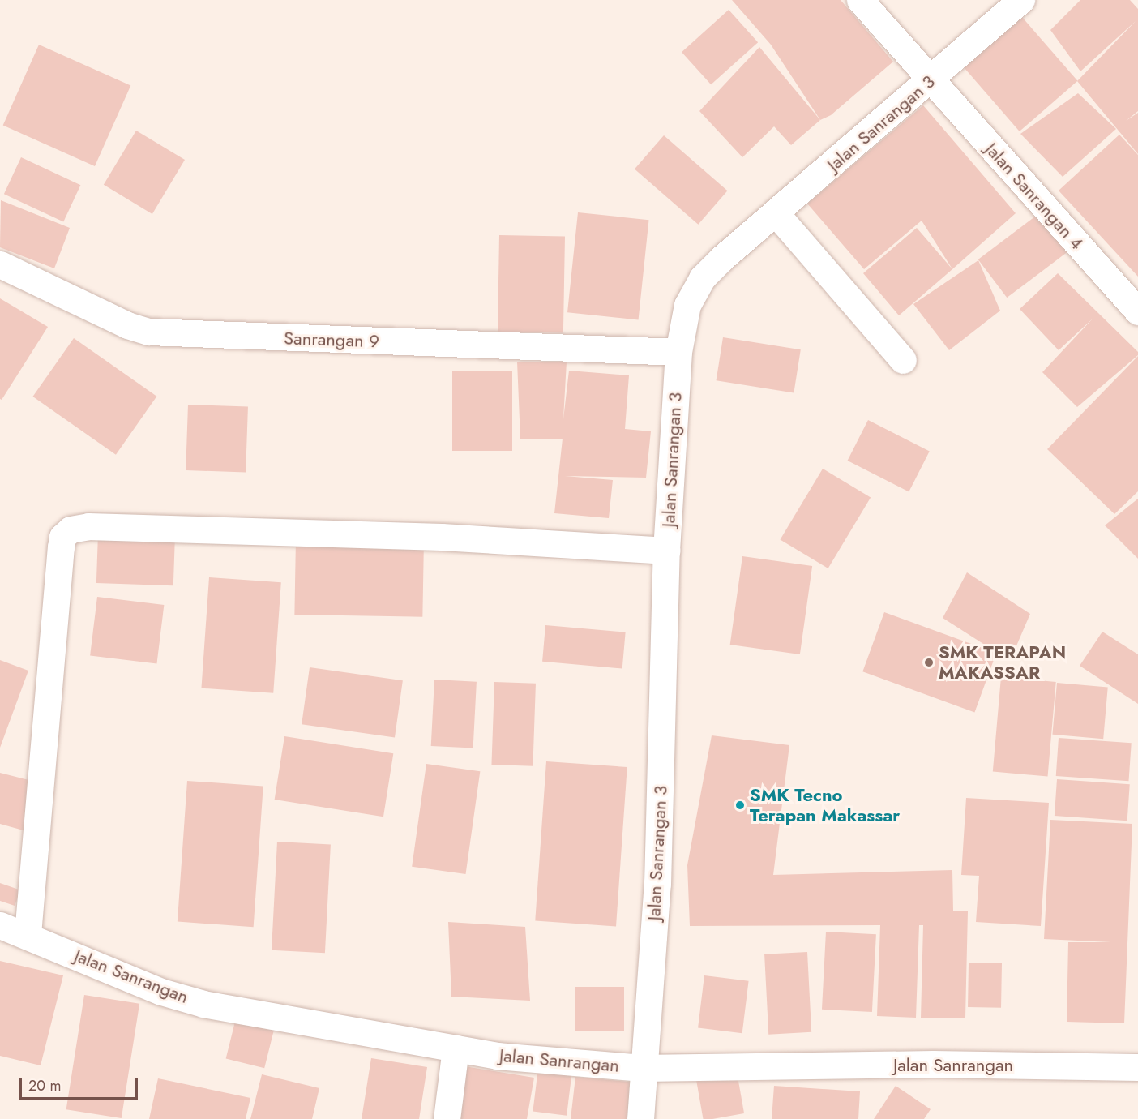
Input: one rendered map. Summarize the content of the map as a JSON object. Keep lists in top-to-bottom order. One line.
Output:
{"streets":{"street":["Jalan Sanrangan 3","Jalan Sanrangan 4","Sanrangan 9","Jalan Sanrangan"]},"crossings":[["Jalan Sanrangan 3","Jalan Sanrangan 4"],["Jalan Sanrangan 3","Sanrangan 9"],["Jalan Sanrangan 3","Jalan Sanrangan"]],"places":["SMK TERAPAN MAKASSAR","SMK Tecno Terapan Makassar"],"scale_bar":"20 m"}
